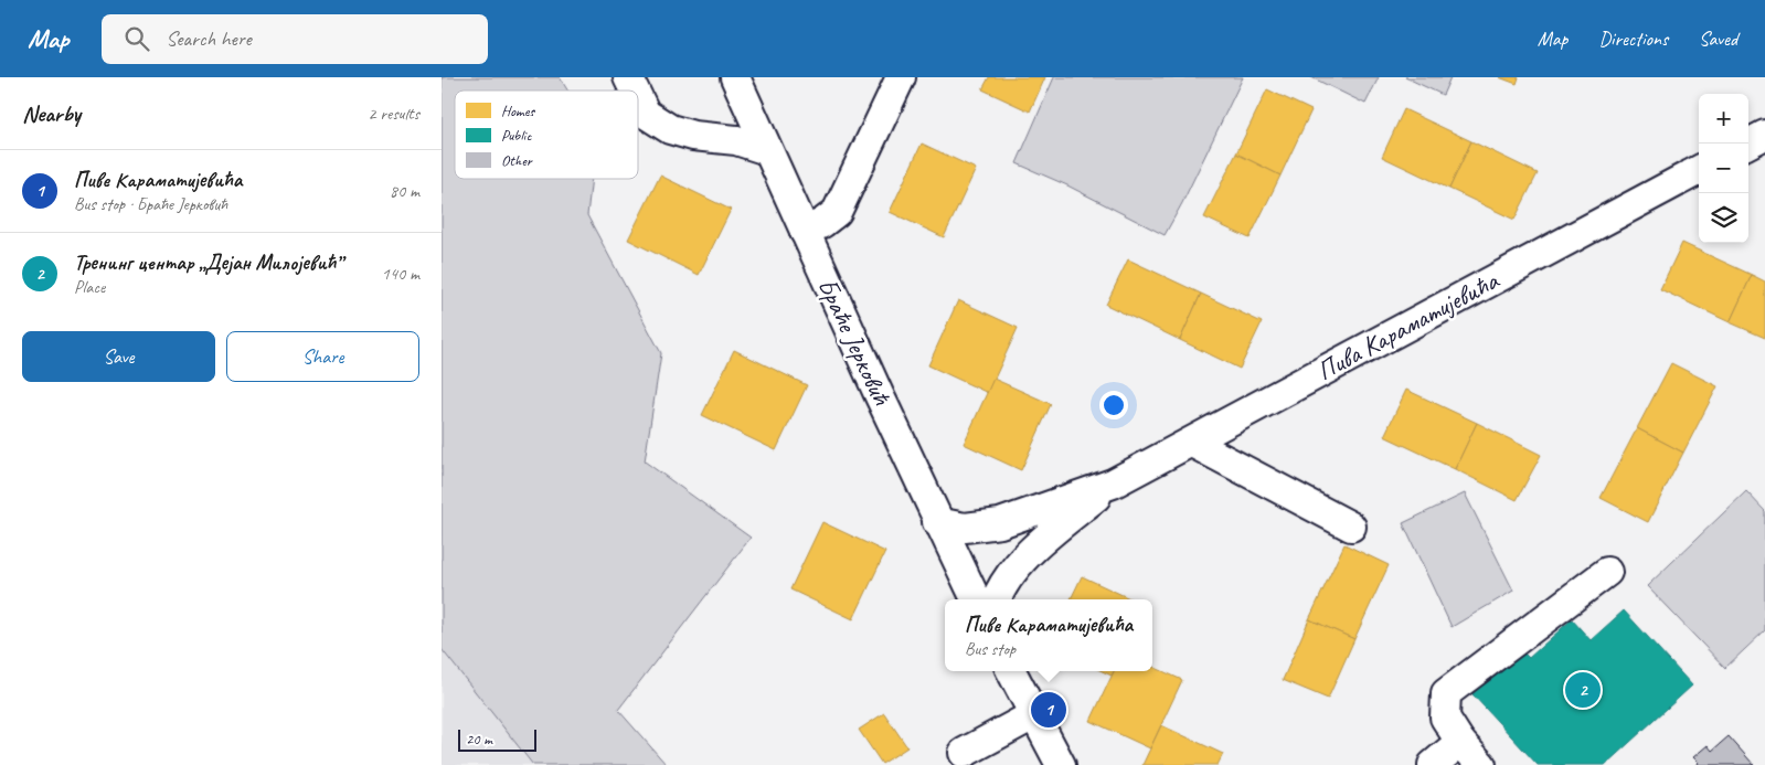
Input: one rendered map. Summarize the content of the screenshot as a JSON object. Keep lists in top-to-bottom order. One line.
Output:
{"streets":{"street":["Пива Караматијевића","Браће Јерковић"]},"crossings":[["Пива Караматијевића","Браће Јерковић"]],"legend":["Homes","Public","Other"],"scale_bar":"20 m","page":{"header":"Map","search":"Search here","nav":["Map","Directions","Saved"],"heading":["Nearby","2 results"],"map_buttons":["+","−"],"list":[{"mark":"1","name":"Пиве Караматијевића","note":"Bus stop · Браће Јерковић","value":"80 m"},{"mark":"2","name":"Тренинг центар „Дејан Милојевић”","note":"Place","value":"140 m"}],"buttons":["Save","Share"],"popup":["Пиве Караматијевића","Bus stop"],"pins":["2","1"],"scale":"20 m"}}
